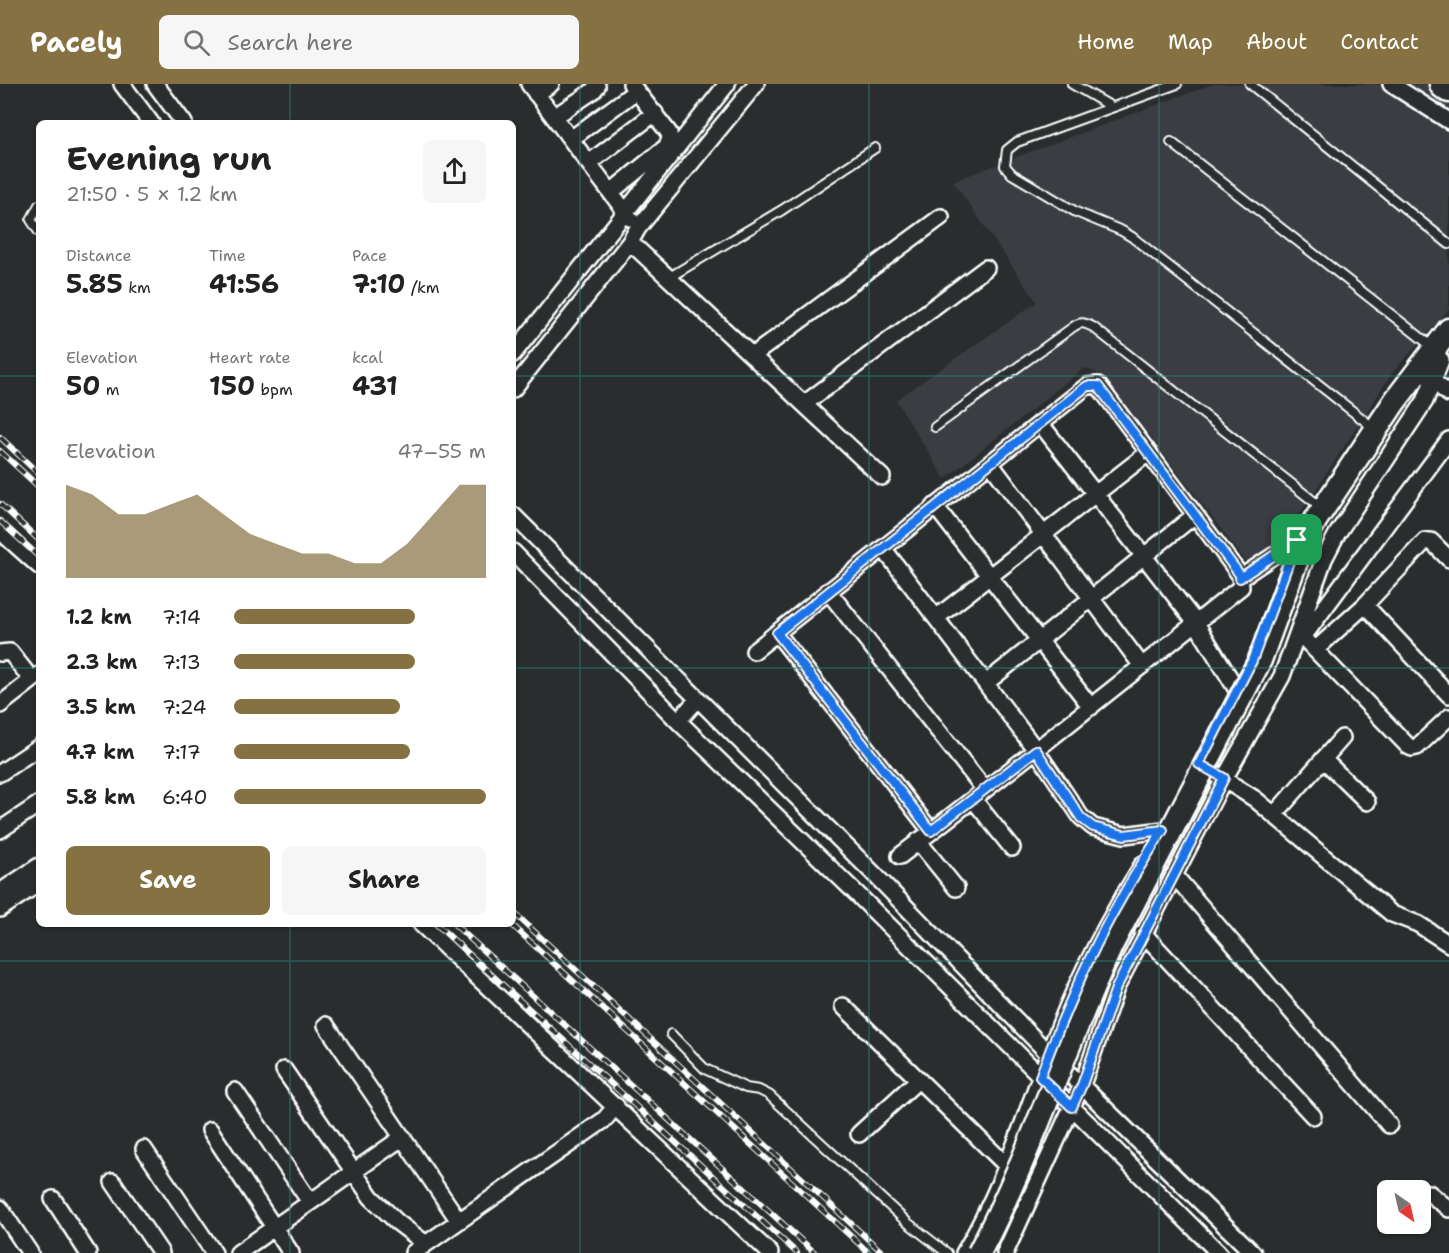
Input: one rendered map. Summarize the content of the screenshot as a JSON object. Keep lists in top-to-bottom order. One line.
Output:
{"north":"bottom right","page":{"header":"Pacely","search":"Search here","nav":["Home","Map","About","Contact"],"heading":["Evening run","21:50 · 5 × 1.2 km"],"stats":[["Distance","5.85 km"],["Time","41:56"],["Pace","7:10 /km"],["Elevation","50 m"],["Heart rate","150 bpm"],["kcal","431"]],"chart":["Elevation","47–55 m"],"list":[{"name":"1.2 km","note":"7:14"},{"name":"2.3 km","note":"7:13"},{"name":"3.5 km","note":"7:24"},{"name":"4.7 km","note":"7:17"},{"name":"5.8 km","note":"6:40"}],"buttons":["Save","Share"]}}
